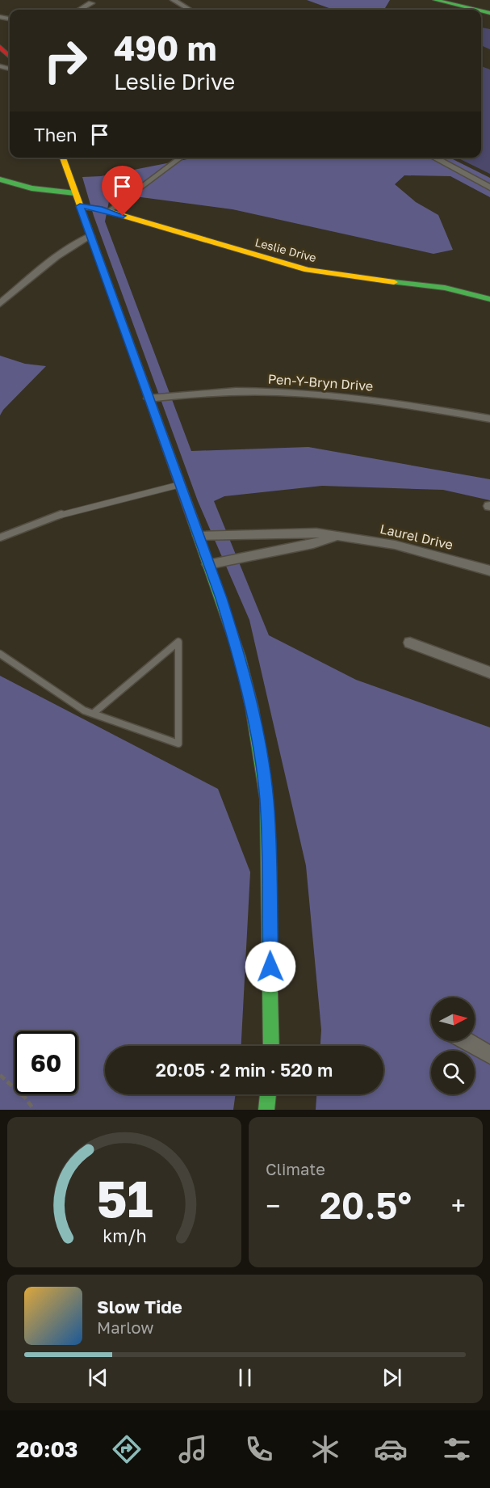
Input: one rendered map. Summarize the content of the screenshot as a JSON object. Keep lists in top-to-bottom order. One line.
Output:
{"streets":{"main road":["Leslie Drive"],"street":["Pen-Y-Bryn Drive","Laurel Drive"]},"north":"right","page":{"turn":["490 m","Leslie Drive"],"then":"Then","limit":"60","trip":"20:05 · 2 min · 520 m","tile":"Climate","heat":["−","20.5°","+"],"song":["Slow Tide","Marlow"],"tabs":"20:03","gauge":["51","km/h"]}}
